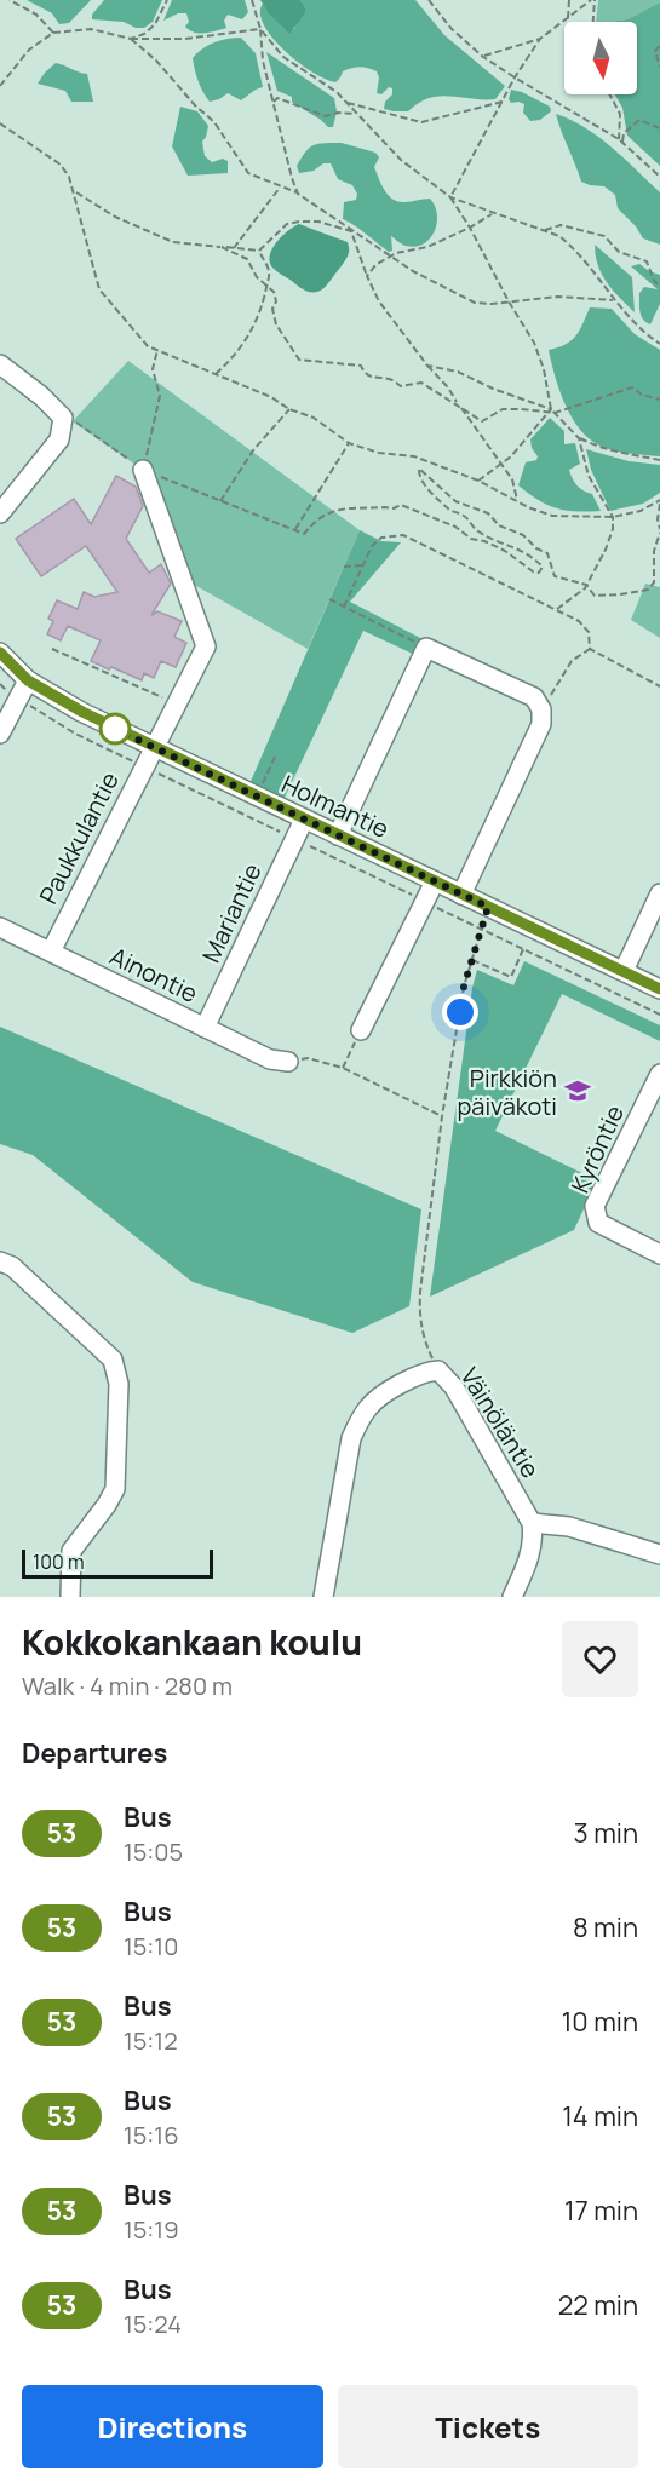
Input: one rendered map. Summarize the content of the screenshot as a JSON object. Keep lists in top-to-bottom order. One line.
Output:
{"streets":{"street":["Holmantie","Paukkulantie","Mariantie","Ainontie","Kyröntie","Väinöläntie"]},"crossings":[["Holmantie","Paukkulantie"],["Holmantie","Mariantie"],["Paukkulantie","Ainontie"],["Mariantie","Ainontie"]],"places":{"school or university":["Pirkkiön päiväkoti"]},"lines":["bus line 53"],"scale_bar":"100 m","north":"bottom","page":{"scale":"100 m","heading":[["Kokkokankaan koulu","Walk · 4 min · 280 m"],"Departures"],"list":[{"mark":"53","name":"Bus","note":"15:05","value":"3 min"},{"mark":"53","name":"Bus","note":"15:10","value":"8 min"},{"mark":"53","name":"Bus","note":"15:12","value":"10 min"},{"mark":"53","name":"Bus","note":"15:16","value":"14 min"},{"mark":"53","name":"Bus","note":"15:19","value":"17 min"},{"mark":"53","name":"Bus","note":"15:24","value":"22 min"}],"buttons":["Directions","Tickets"]}}
